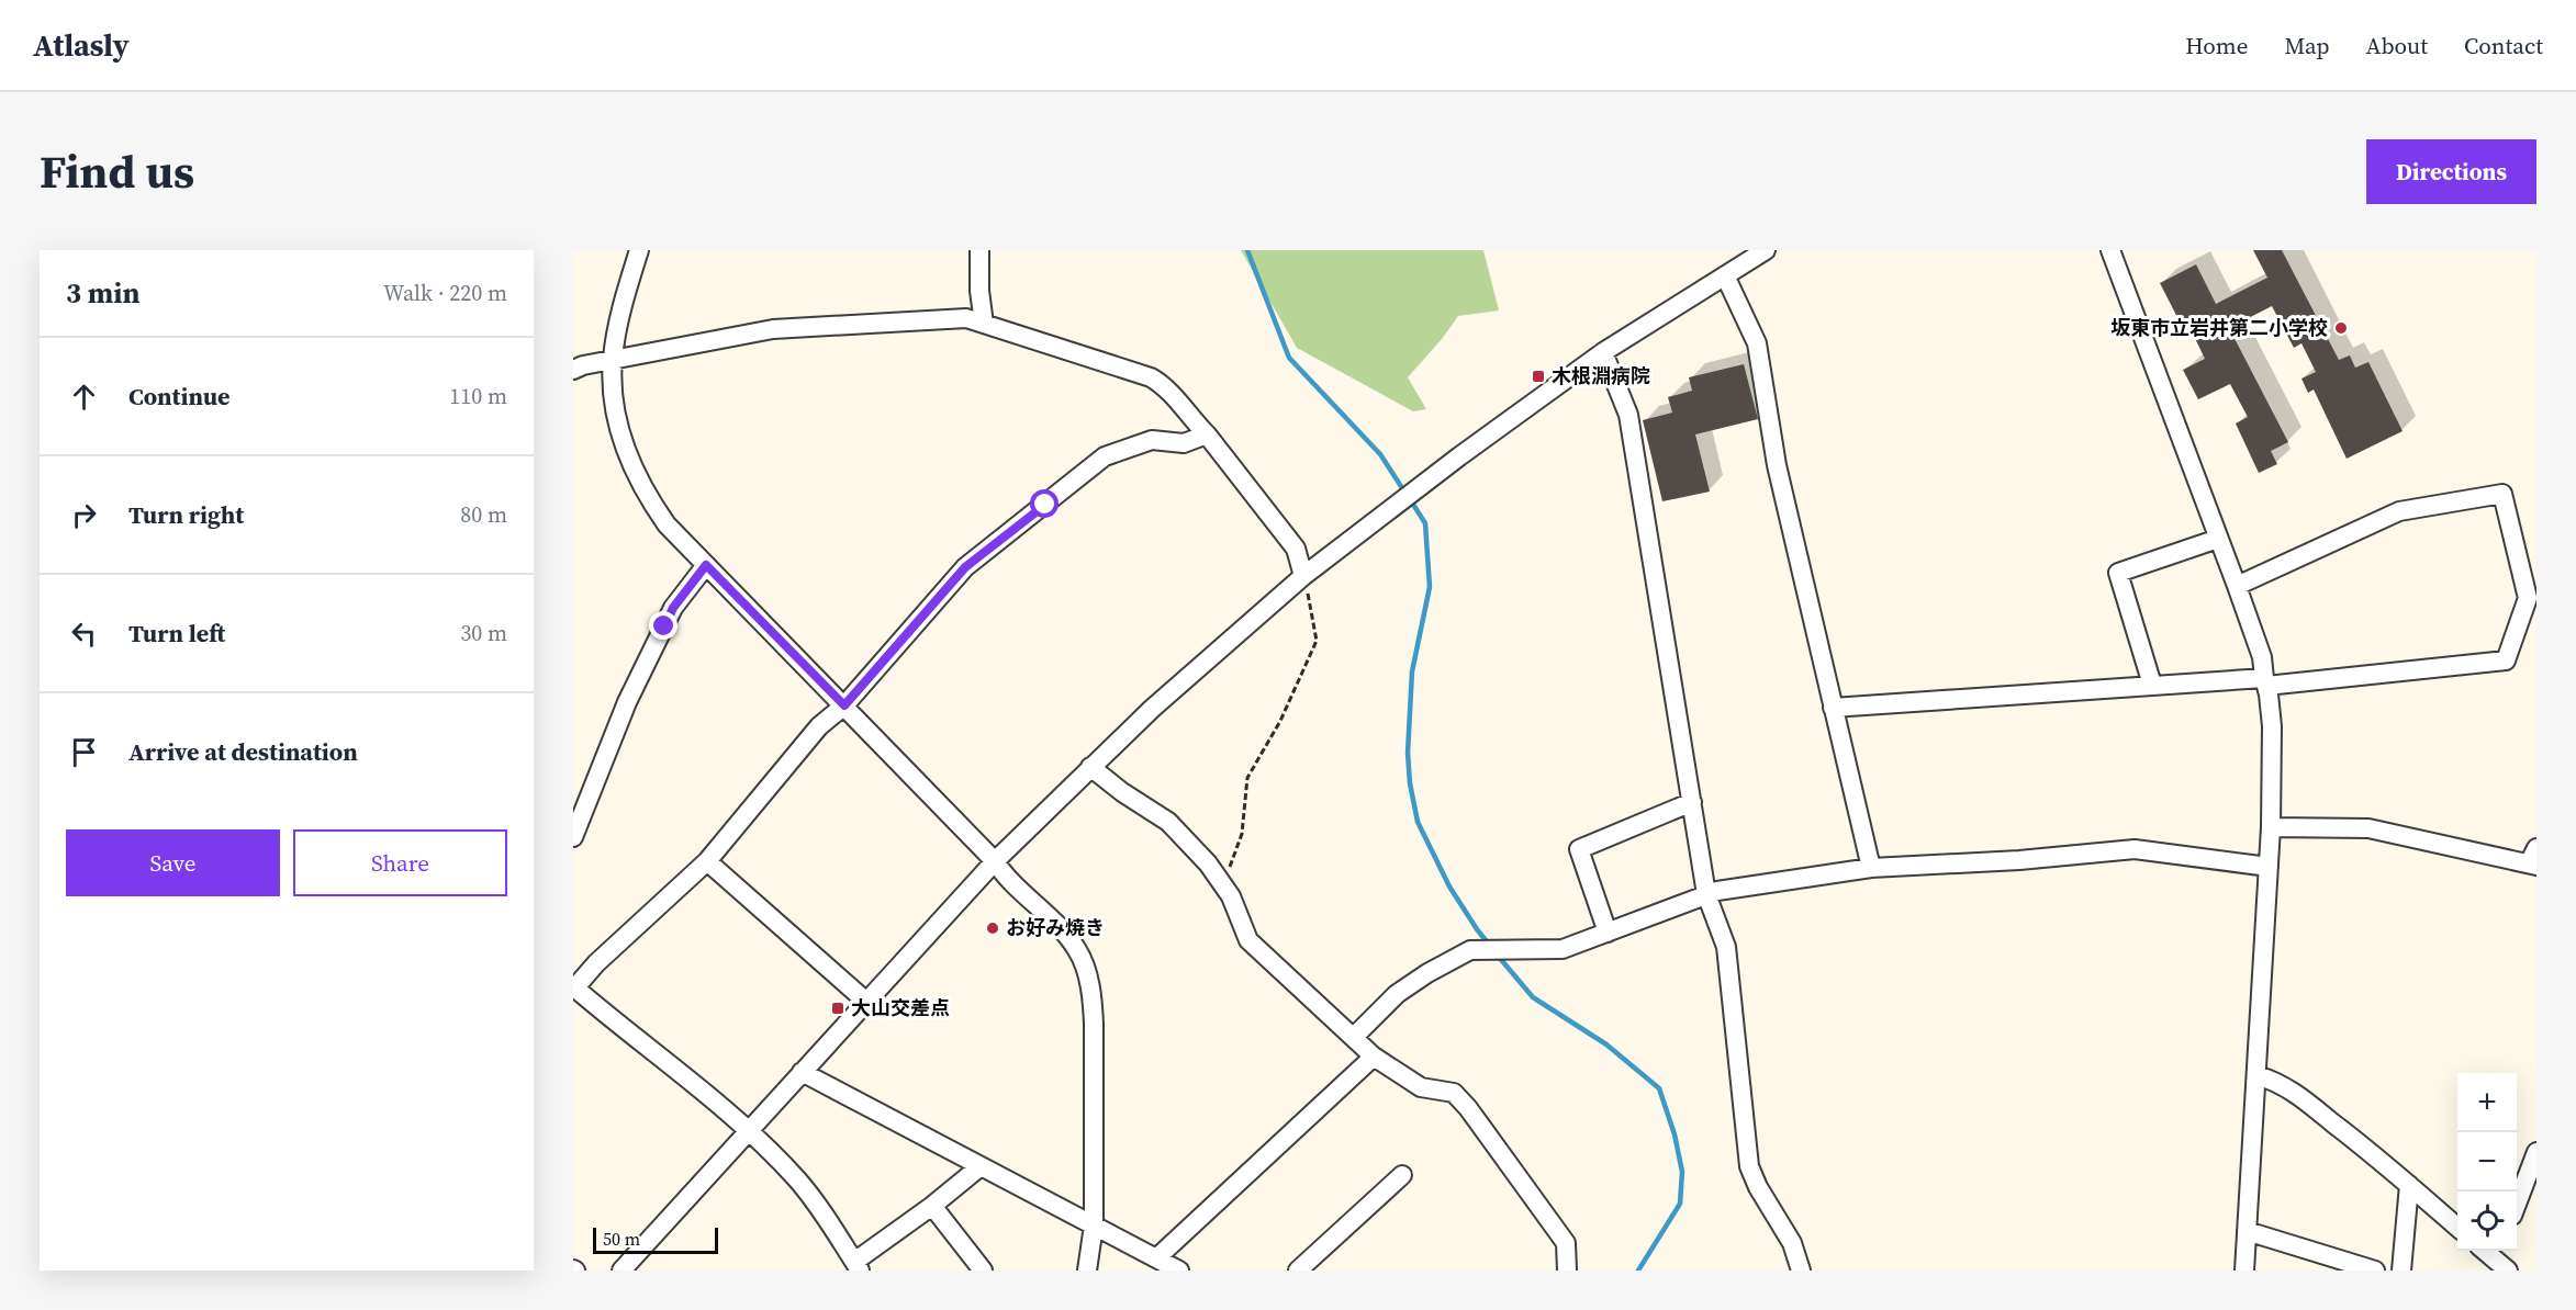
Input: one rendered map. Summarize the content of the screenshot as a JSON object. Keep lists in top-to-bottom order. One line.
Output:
{"places":{"other":["坂東市立岩井第二小学校","お好み焼き"],"transit":["木根淵病院","大山交差点"]},"scale_bar":"50 m","page":{"header":"Atlasly","nav":["Home","Map","About","Contact"],"title":"Find us","buttons":["Directions",["Save","Share"]],"heading":["3 min","Walk · 220 m"],"list":[["Continue","110 m"],["Turn right","80 m"],["Turn left","30 m"],"Arrive at destination"],"map_buttons":["+","−"],"scale":"50 m"}}
